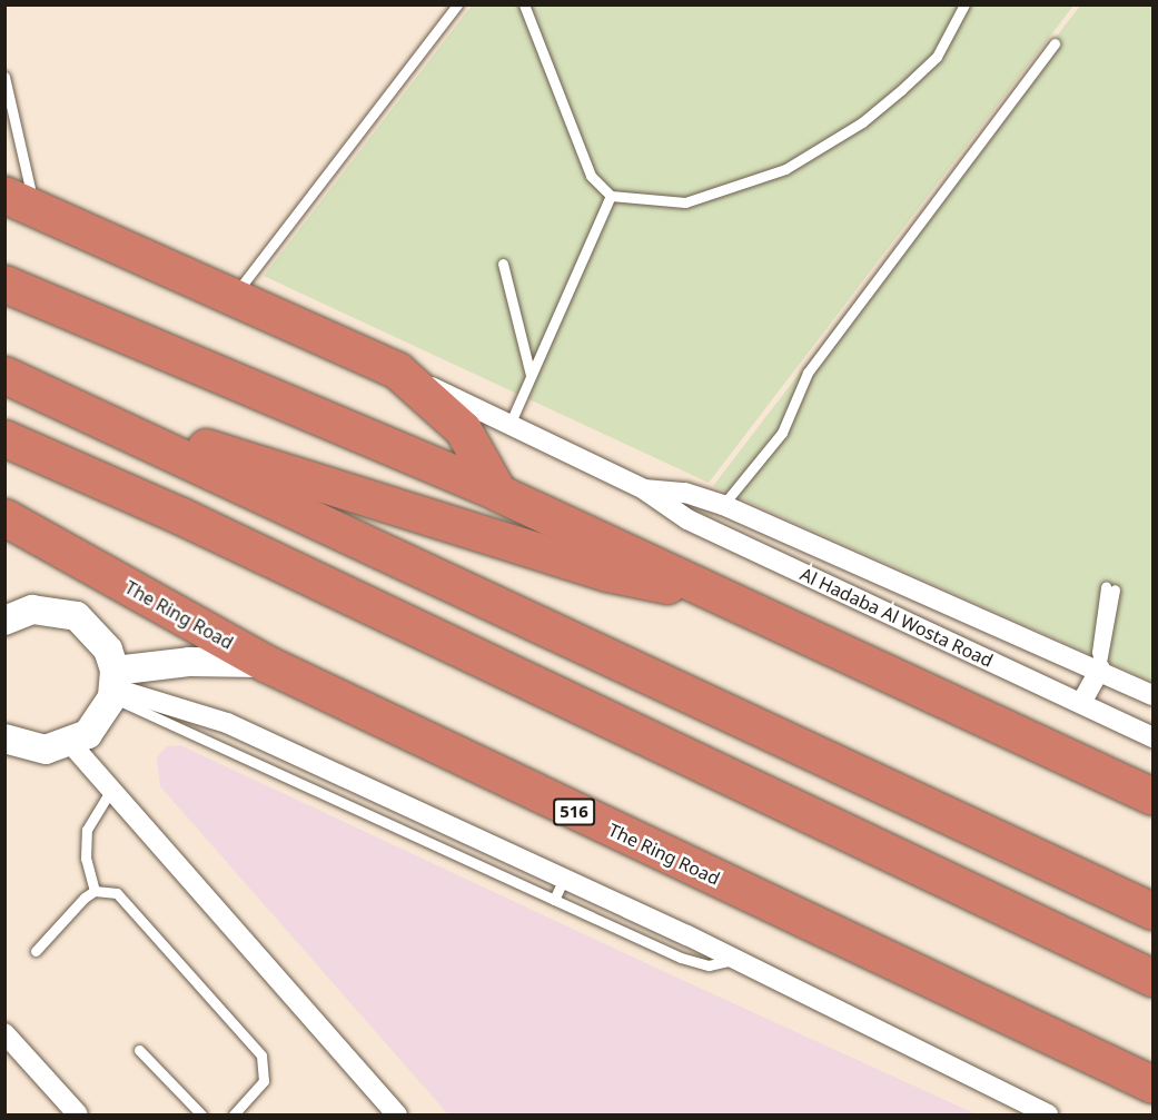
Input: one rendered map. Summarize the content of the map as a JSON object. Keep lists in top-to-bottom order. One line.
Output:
{"streets":{"highway":["The Ring Road","516"],"street":["Al Hadaba Al Wosta Road"]}}
